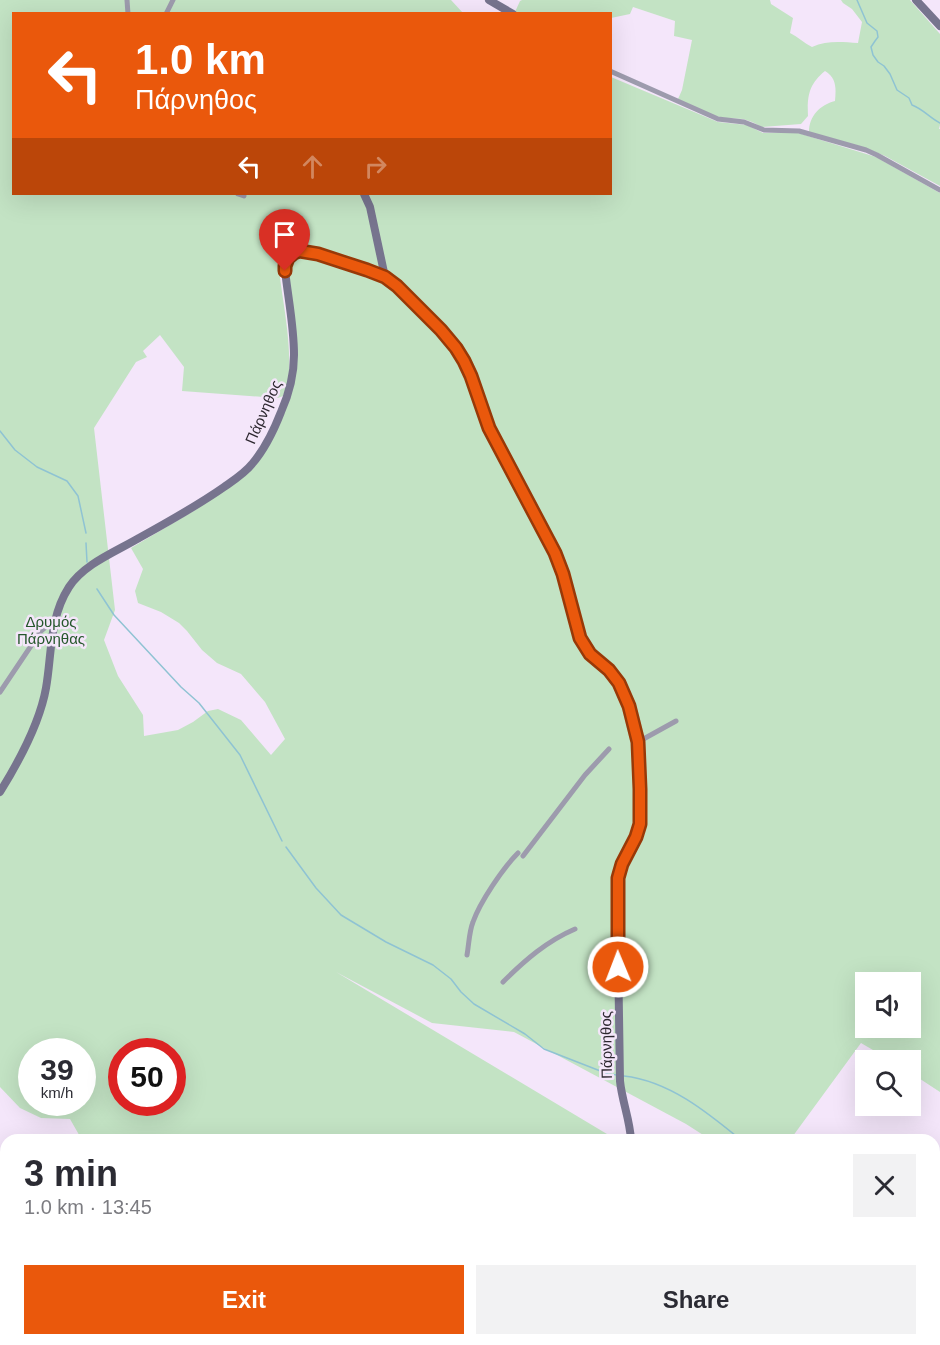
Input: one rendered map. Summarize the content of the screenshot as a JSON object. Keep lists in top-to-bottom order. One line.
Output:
{"streets":{"main road":["Πάρνηθος"]},"parks":["Δρυμός Πάρνηθας"],"page":{"turn":["1.0 km","Πάρνηθος"],"speed":"39 km/h","limit":"50","heading":["3 min","1.0 km · 13:45"],"buttons":["Exit","Share"]}}
